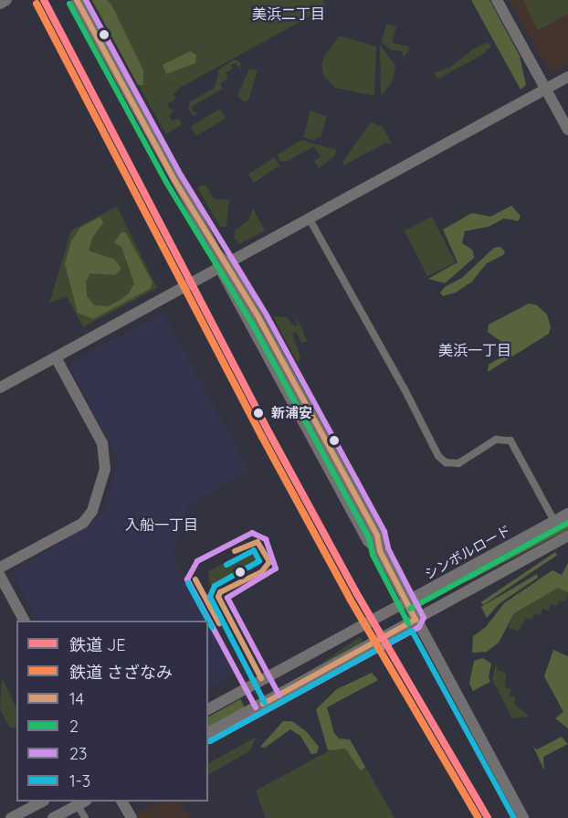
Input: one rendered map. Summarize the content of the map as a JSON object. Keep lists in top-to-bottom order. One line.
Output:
{"streets":{"street":["シンボルロード"]},"districts":["美浜二丁目","美浜一丁目","入船一丁目"],"places":["新浦安"],"lines":["rail line JE","transit line 14","transit line 23","rail line さざなみ","transit line 2","transit line 1-3"],"legend":["鉄道 JE","鉄道 さざなみ","14","2","23","1-3"]}
